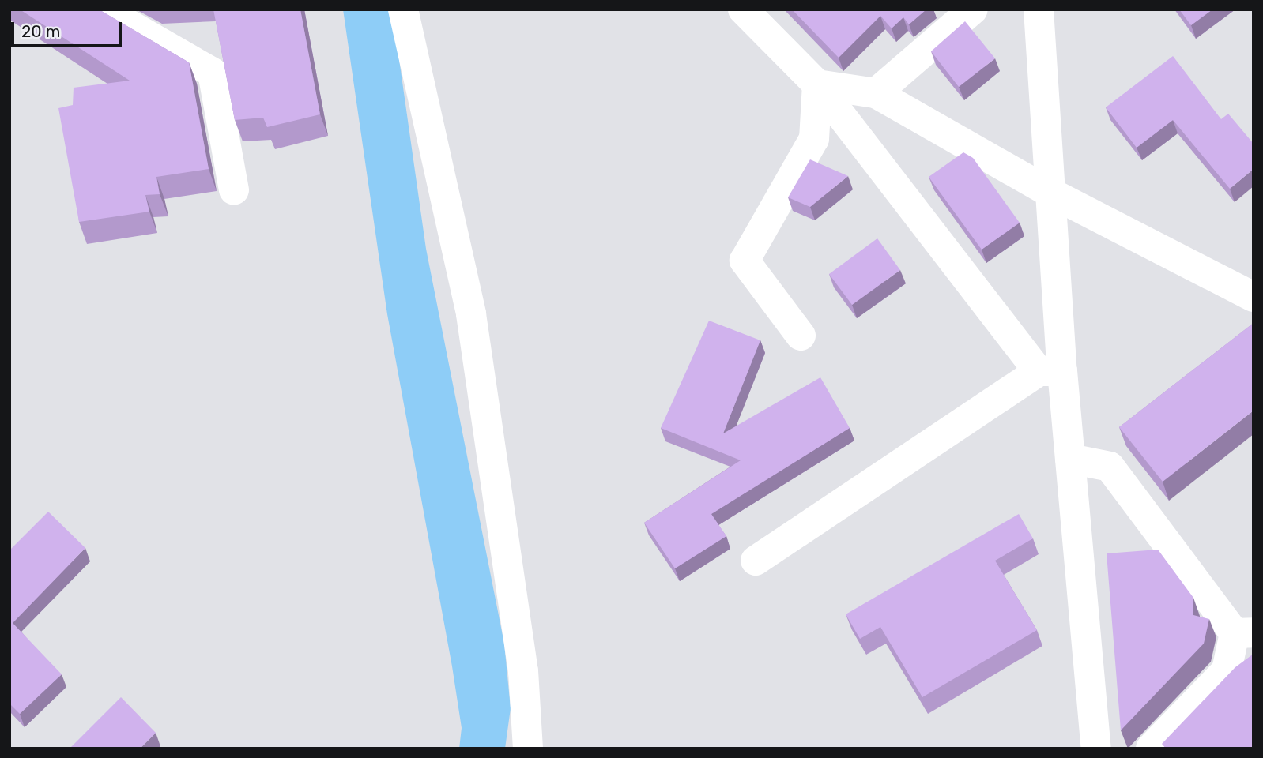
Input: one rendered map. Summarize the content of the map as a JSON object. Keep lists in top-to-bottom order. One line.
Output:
{"scale_bar":"20 m"}
